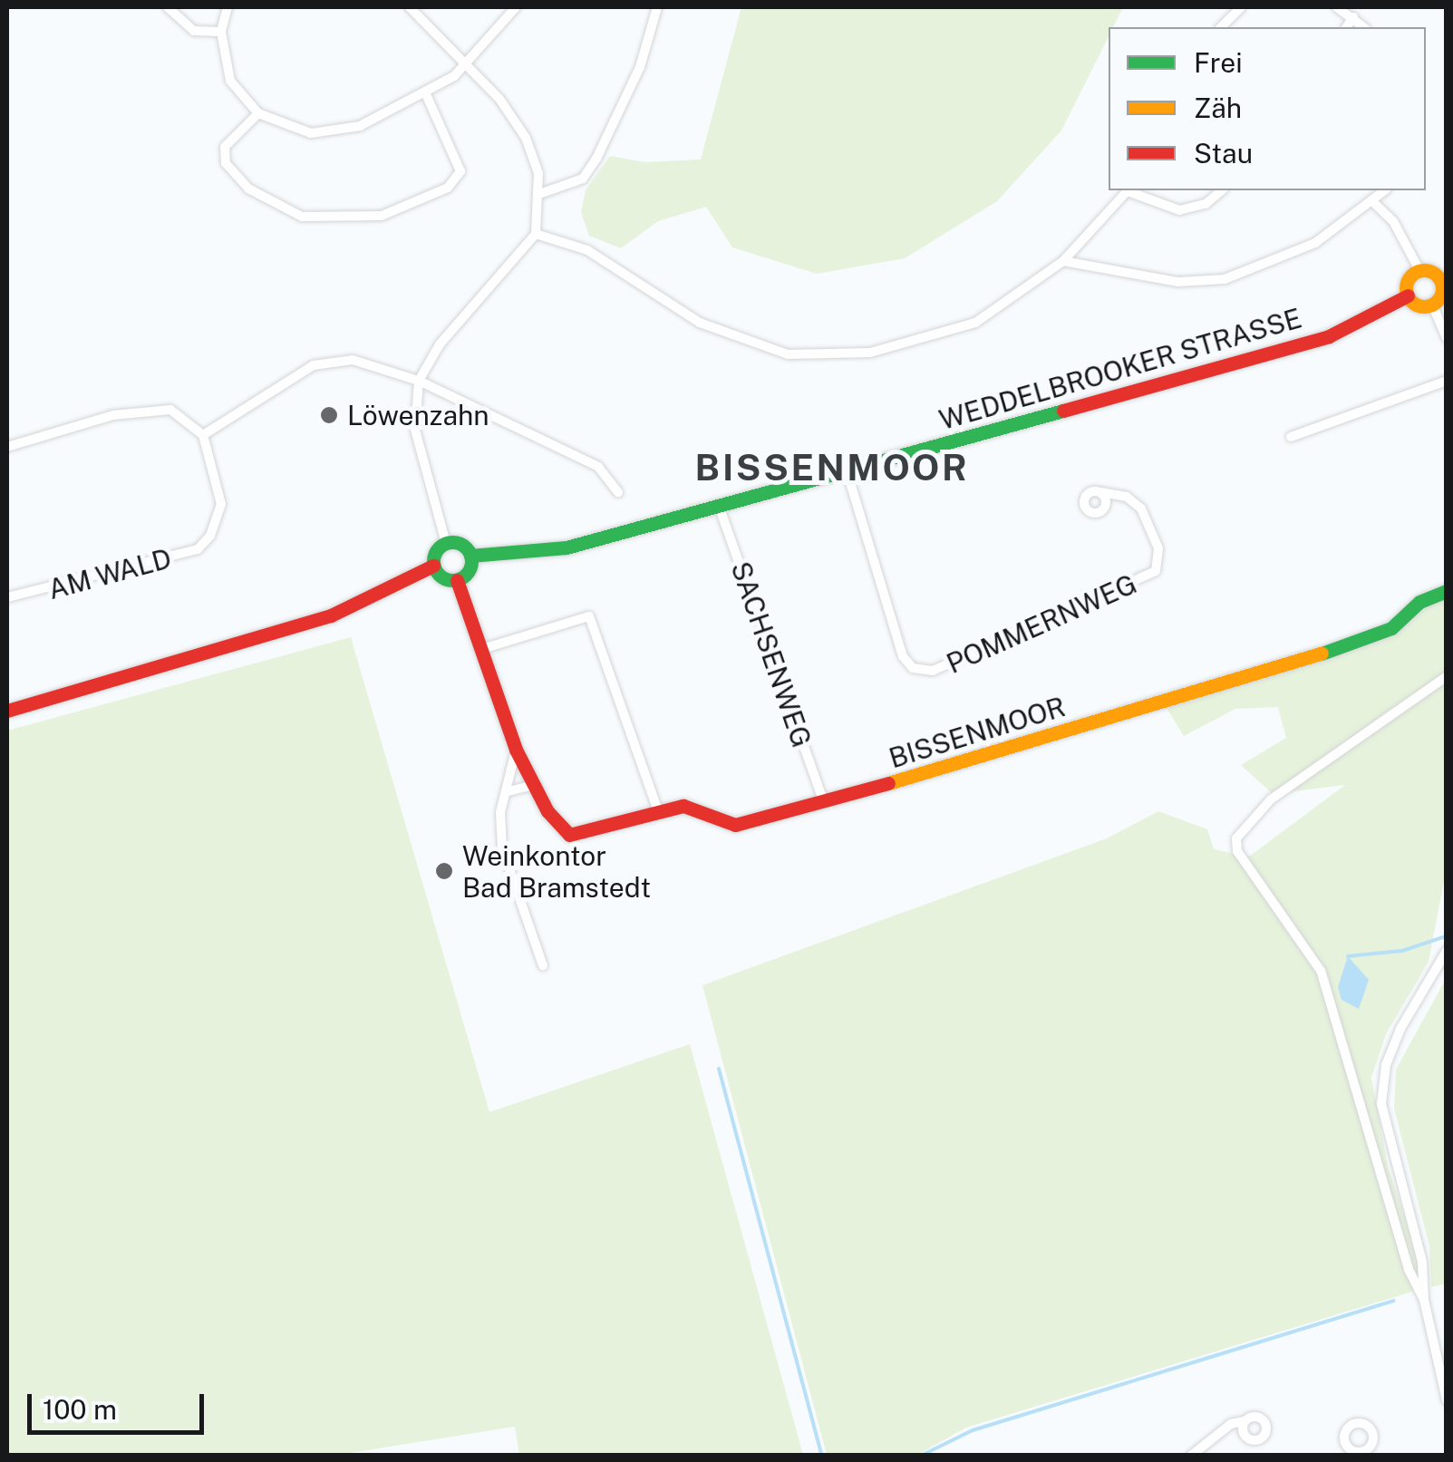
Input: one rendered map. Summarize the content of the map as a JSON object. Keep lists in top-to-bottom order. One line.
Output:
{"streets":{"street":["WEDDELBROOKER STRASSE","AM WALD","POMMERNWEG","SACHSENWEG","BISSENMOOR"]},"crossings":[["WEDDELBROOKER STRASSE","POMMERNWEG"],["WEDDELBROOKER STRASSE","SACHSENWEG"],["WEDDELBROOKER STRASSE","BISSENMOOR"],["SACHSENWEG","BISSENMOOR"]],"districts":["BISSENMOOR"],"places":["Löwenzahn","Weinkontor Bad Bramstedt"],"legend":["Frei","Zäh","Stau"],"scale_bar":"100 m"}
